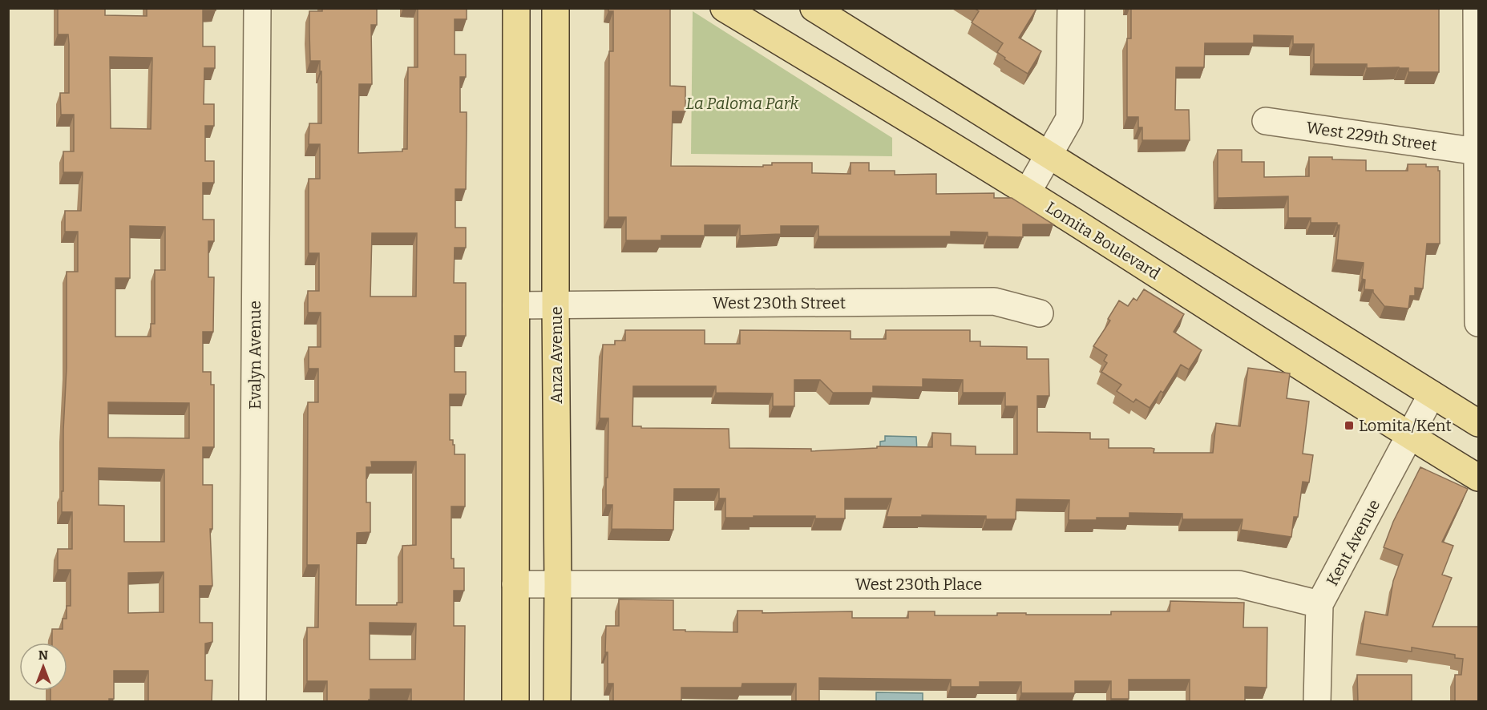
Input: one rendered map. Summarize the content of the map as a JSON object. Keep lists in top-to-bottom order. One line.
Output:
{"streets":{"main road":["Lomita Boulevard","Anza Avenue"],"street":["West 229th Street","West 230th Street","Evalyn Avenue","Kent Avenue","West 230th Place"]},"crossings":[["Lomita Boulevard","Kent Avenue"],["West 230th Street","Anza Avenue"],["Anza Avenue","West 230th Place"],["Kent Avenue","West 230th Place"]],"parks":["La Paloma Park"],"places":{"transit":["Lomita/Kent"]},"north":"top"}
